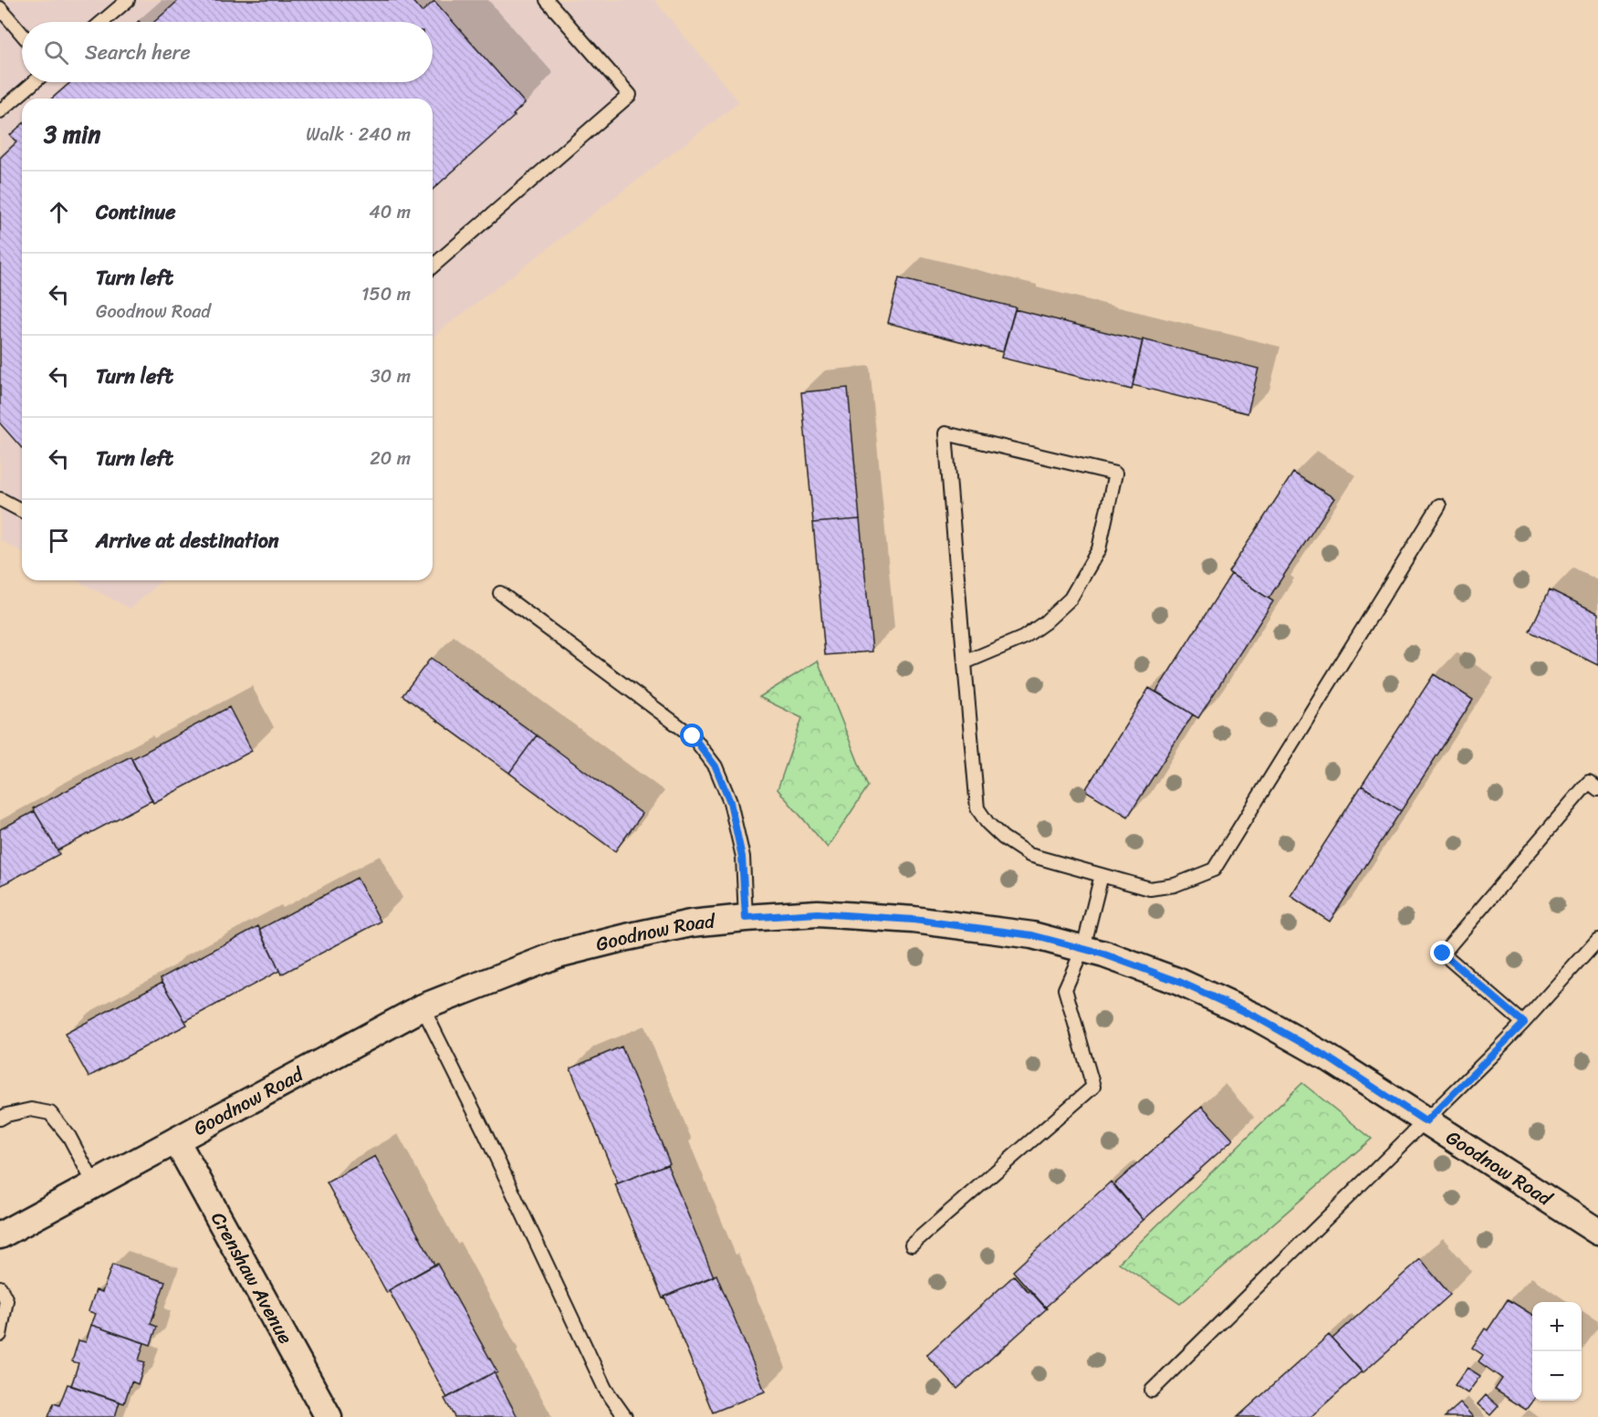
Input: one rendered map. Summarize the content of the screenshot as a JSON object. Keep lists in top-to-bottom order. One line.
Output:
{"streets":{"street":["Goodnow Road","Crenshaw Avenue"]},"crossings":[["Goodnow Road","Crenshaw Avenue"]],"page":{"search":"Search here","heading":["3 min","Walk · 240 m"],"list":[["Continue","40 m"],["Turn left","Goodnow Road","150 m"],["Turn left","30 m"],["Turn left","20 m"],"Arrive at destination"],"map_buttons":["+","−"]}}
